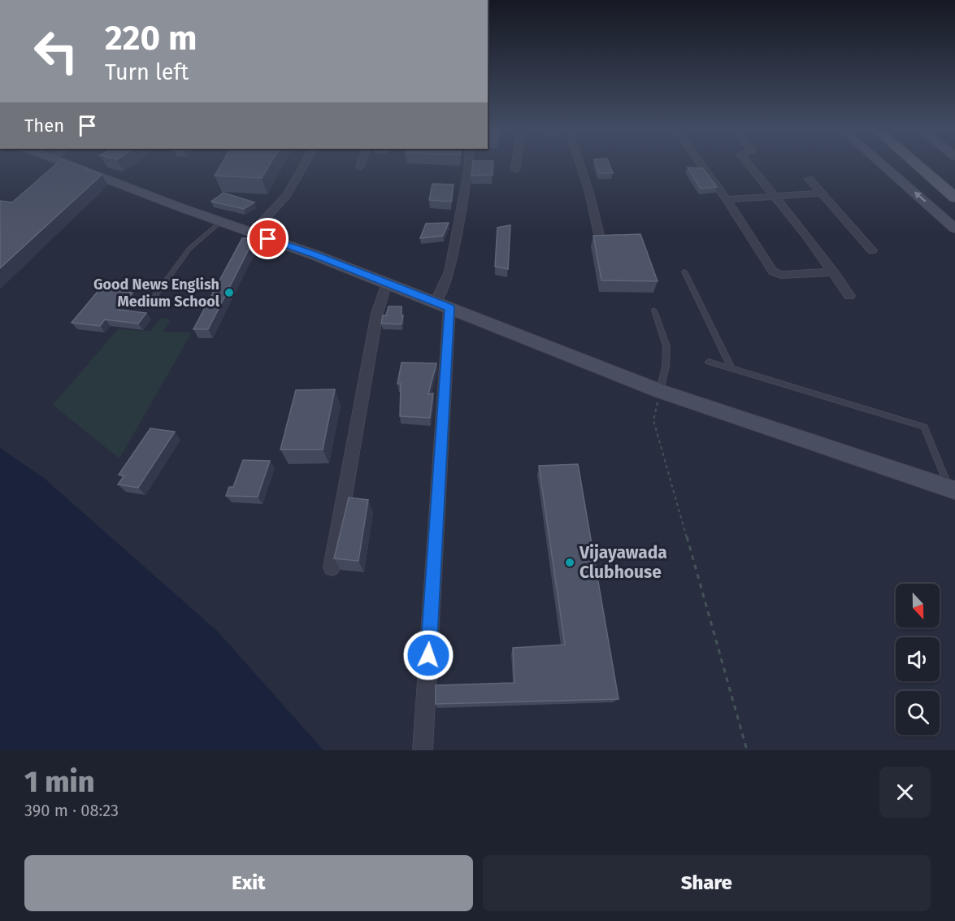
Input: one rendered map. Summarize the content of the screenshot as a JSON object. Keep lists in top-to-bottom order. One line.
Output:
{"places":["Good News English Medium School","Vijayawada Clubhouse"],"north":"bottom","page":{"turn":["220 m","Turn left"],"then":"Then","heading":["1 min","390 m · 08:23"],"buttons":["Exit","Share"]}}
